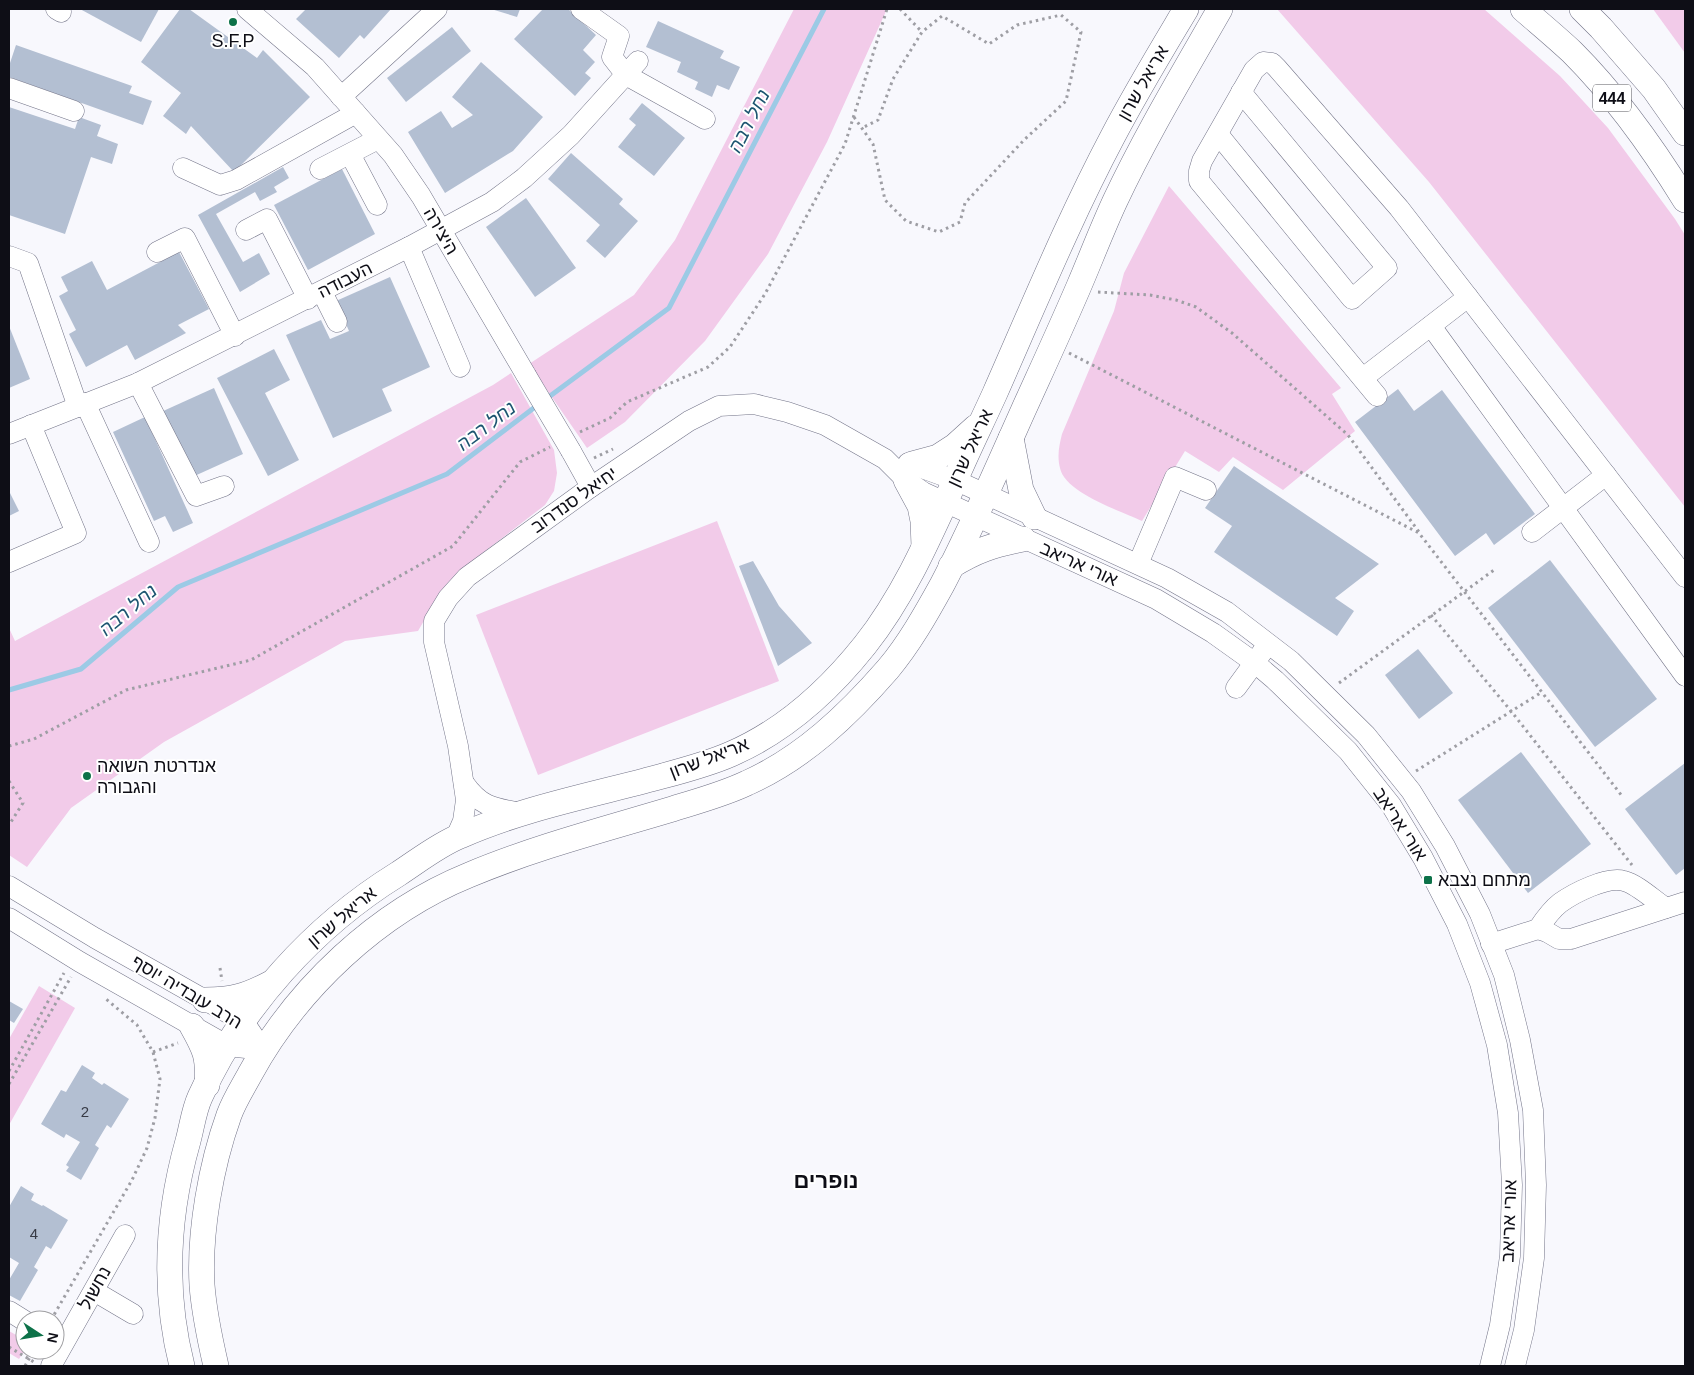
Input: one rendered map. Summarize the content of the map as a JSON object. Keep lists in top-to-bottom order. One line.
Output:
{"streets":{"main road":["אריאל שרון","444"],"street":["היצירה","העבודה","יחיאל סנדרוב","אורי אריאב","הרב עובדיה יוסף","נחשול"]},"crossings":[["אריאל שרון","יחיאל סנדרוב"],["אריאל שרון","אורי אריאב"],["אריאל שרון","הרב עובדיה יוסף"],["היצירה","העבודה"],["היצירה","יחיאל סנדרוב"],["יחיאל סנדרוב","אורי אריאב"]],"districts":["נופרים"],"water":["נחל רבה"],"places":{"other":["S.F.P","אנדרטת השואה והגבורה"],"transit":["מתחם נצבא"]},"house_numbers":["2","4"],"north":"right"}
